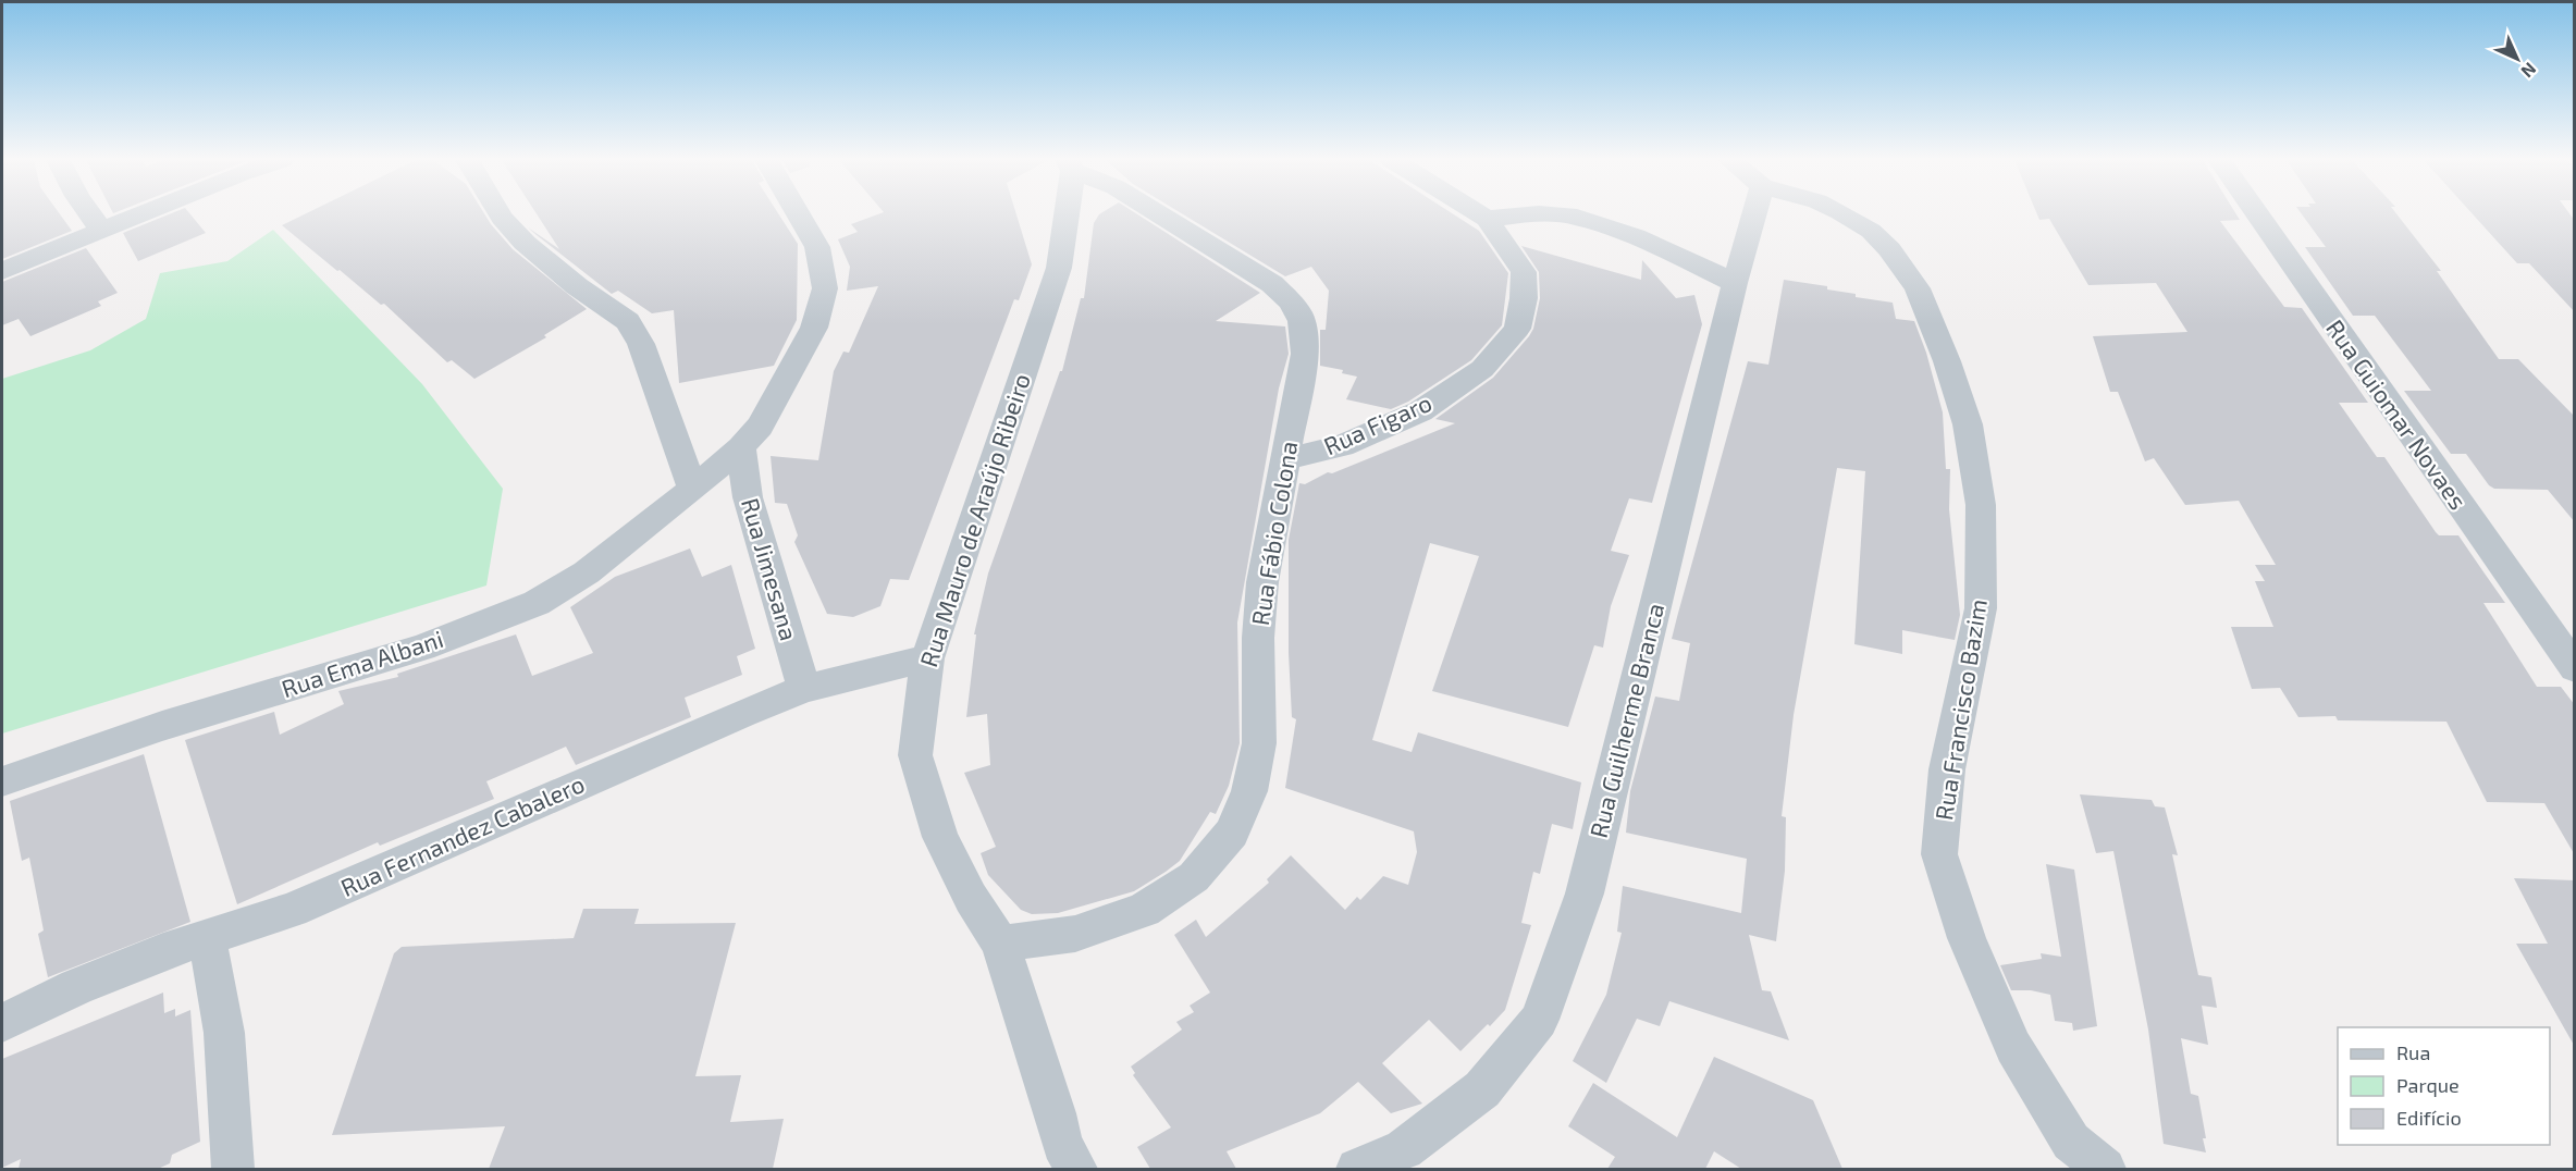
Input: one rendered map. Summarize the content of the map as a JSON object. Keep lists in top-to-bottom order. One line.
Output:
{"streets":{"street":["Rua Guiomar Novaes","Rua Figaro","Rua Mauro de Araújo Ribeiro","Rua Fábio Colona","Rua Jimesana","Rua Ema Albani","Rua Francisco Bazim","Rua Guilherme Branca","Rua Fernandez Cabalero"]},"crossings":[["Rua Figaro","Rua Fábio Colona"],["Rua Mauro de Araújo Ribeiro","Rua Fábio Colona"],["Rua Mauro de Araújo Ribeiro","Rua Fernandez Cabalero"],["Rua Jimesana","Rua Ema Albani"],["Rua Jimesana","Rua Fernandez Cabalero"]],"legend":["Rua","Parque","Edifício"],"north":"bottom right"}
